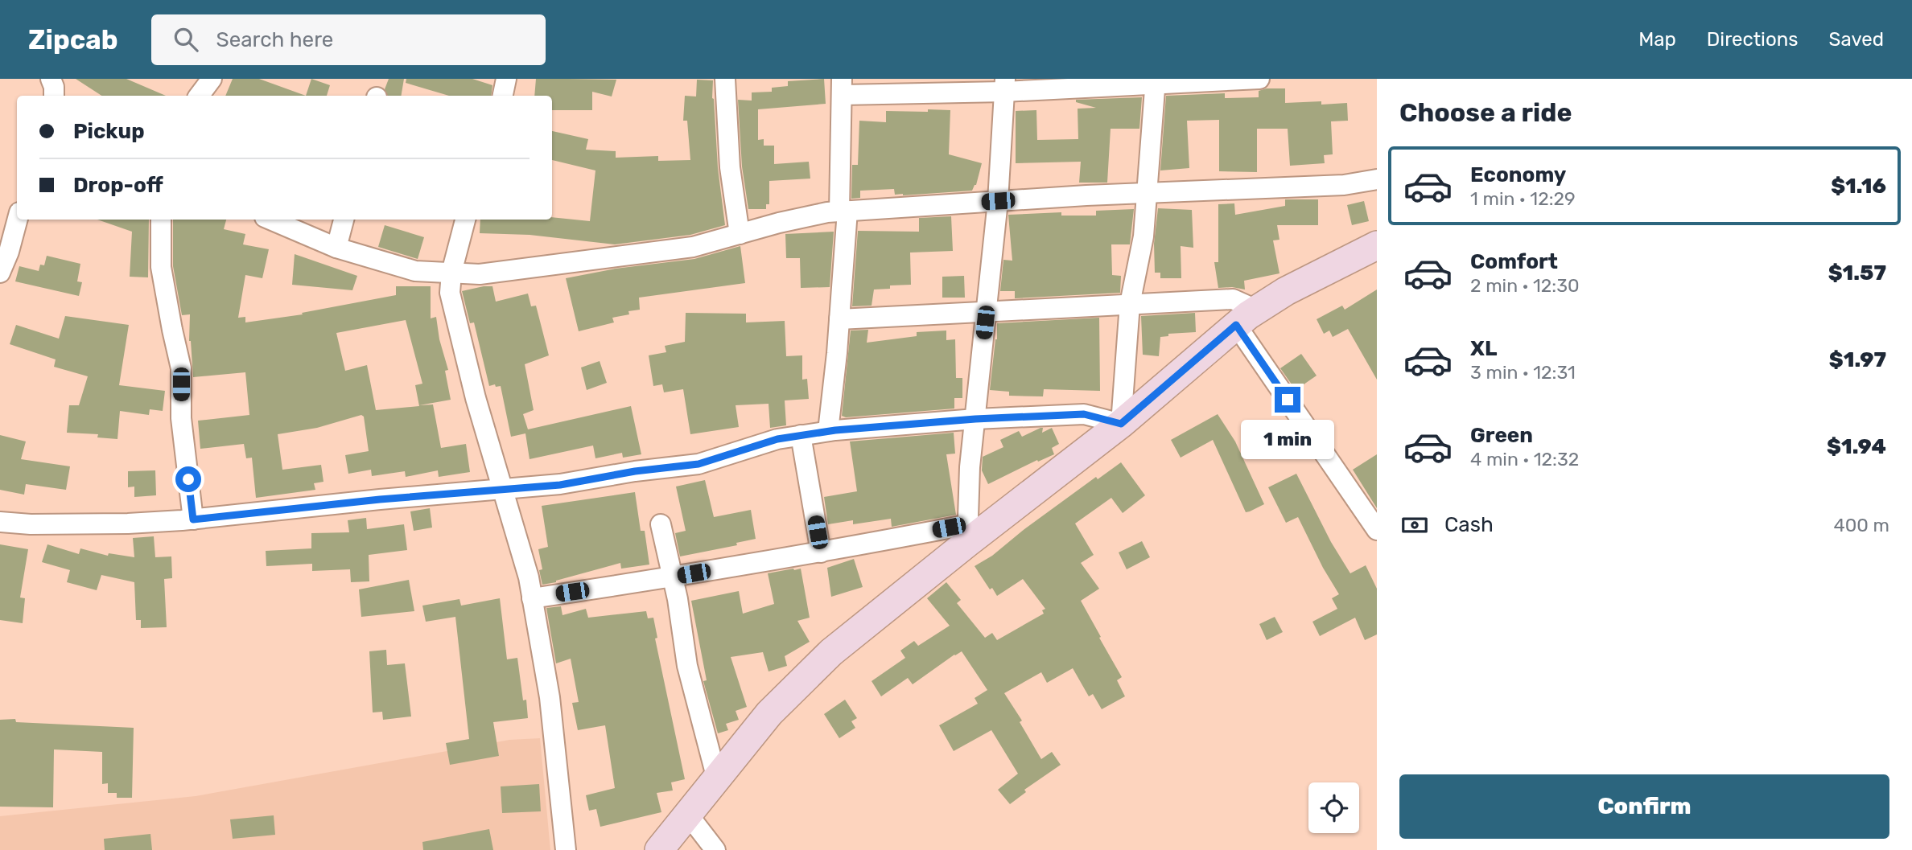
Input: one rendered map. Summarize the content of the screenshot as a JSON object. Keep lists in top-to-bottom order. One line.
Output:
{"page":{"header":"Zipcab","search":"Search here","nav":["Map","Directions","Saved"],"heading":"Choose a ride","banner":["Pickup","Drop-off"],"list":[{"name":"Economy","note":"1 min · 12:29","value":"$1.16"},{"name":"Comfort","note":"2 min · 12:30","value":"$1.57"},{"name":"XL","note":"3 min · 12:31","value":"$1.97"},{"name":"Green","note":"4 min · 12:32","value":"$1.94"}],"bubble":"1 min","pay":["Cash","400 m"],"buttons":"Confirm"}}
